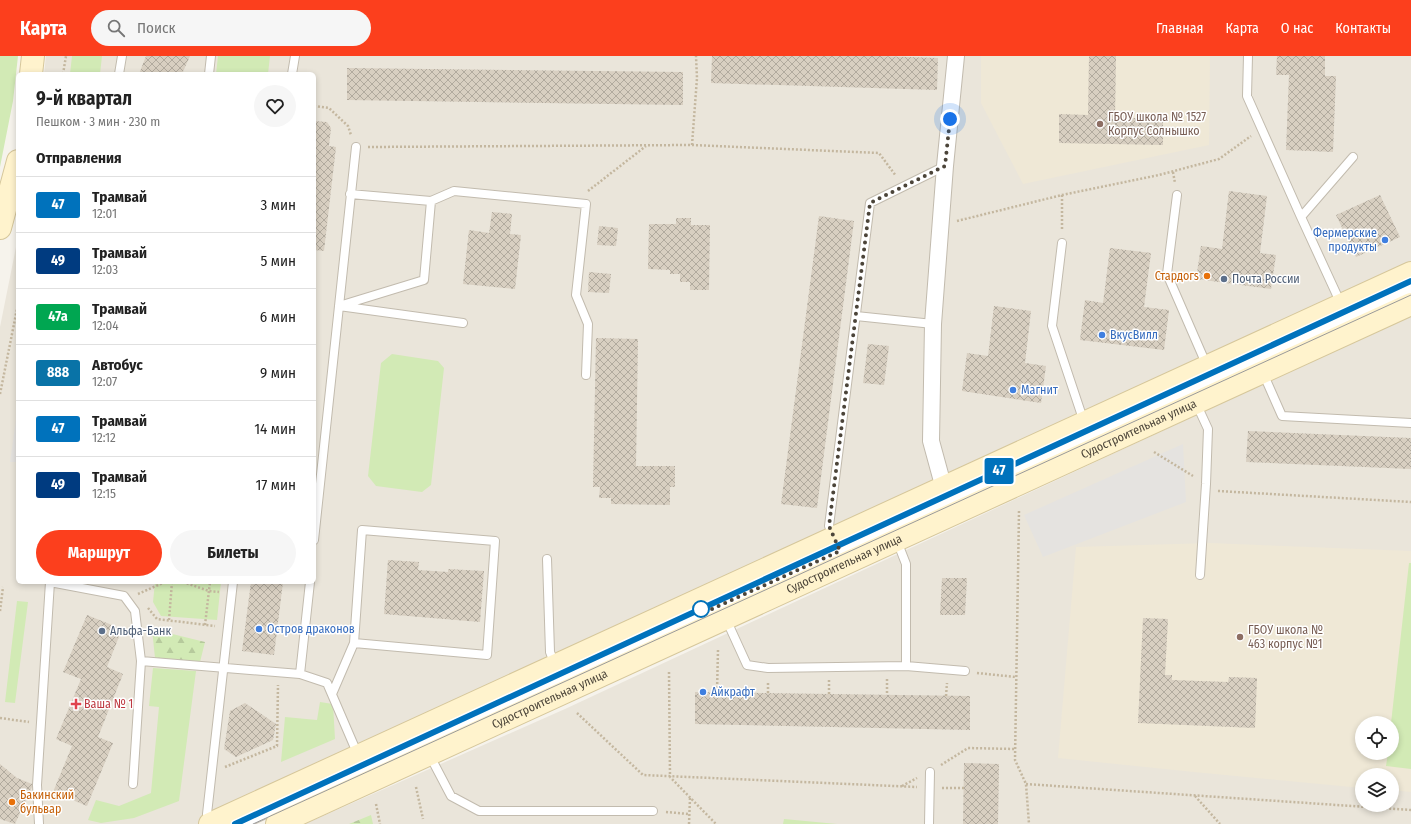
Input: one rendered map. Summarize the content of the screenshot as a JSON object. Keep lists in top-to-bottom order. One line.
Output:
{"streets":{"street":["Судостроительная улица"]},"places":{"other":["ГБОУ школа № 1527 Корпус Солнышко","Фермерские продукты","Стардогs","Почта России","ВкусВилл","Магнит","Остров драконов","Альфа-Банк","ГБОУ школа № 463 корпус №1","Айкрафт","Бакинский бульвар"],"health":["Ваша № 1"]},"lines":["tram line 47"],"page":{"header":"Карта","search":"Поиск","nav":["Главная","Карта","О нас","Контакты"],"on_map":"47","heading":[["9-й квартал","Пешком · 3 мин · 230 m"],"Отправления"],"list":[{"mark":"47","name":"Трамвай","note":"12:01","value":"3 мин"},{"mark":"49","name":"Трамвай","note":"12:03","value":"5 мин"},{"mark":"47а","name":"Трамвай","note":"12:04","value":"6 мин"},{"mark":"888","name":"Автобус","note":"12:07","value":"9 мин"},{"mark":"47","name":"Трамвай","note":"12:12","value":"14 мин"},{"mark":"49","name":"Трамвай","note":"12:15","value":"17 мин"}],"buttons":["Маршрут","Билеты"]}}
